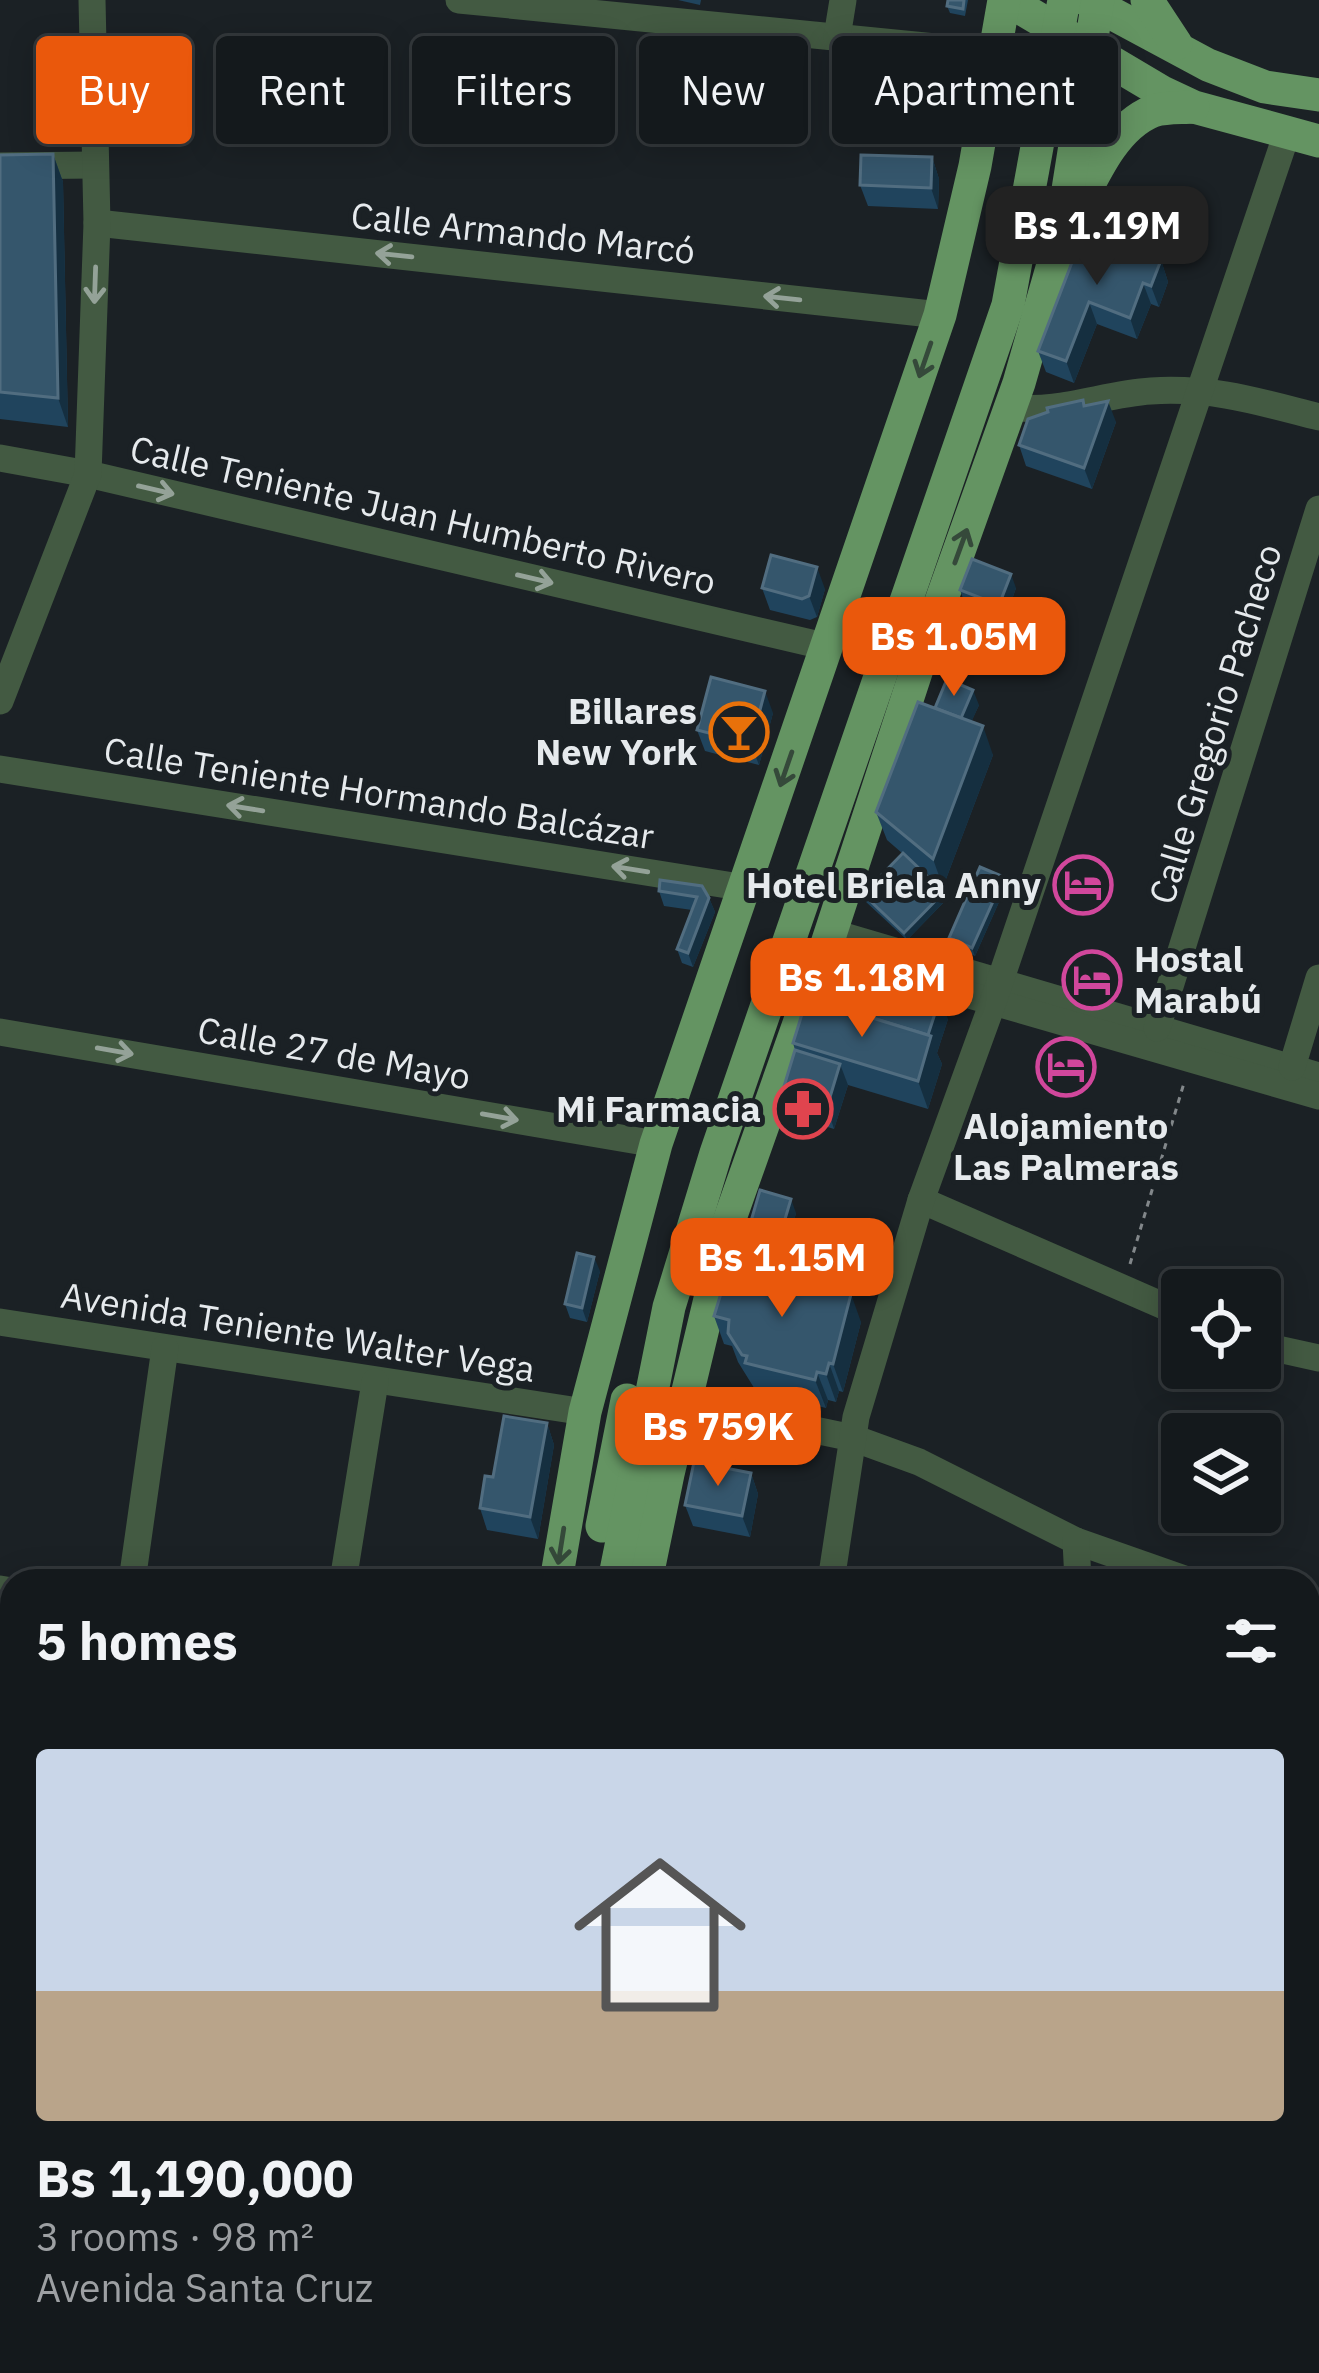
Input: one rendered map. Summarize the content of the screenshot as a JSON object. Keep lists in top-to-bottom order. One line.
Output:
{"streets":{"street":["Calle Armando Marcó","Calle Teniente Juan Humberto Rivero","Calle Gregorio Pacheco","Calle Teniente Hormando Balcázar","Calle 27 de Mayo","Avenida Teniente Walter Vega"]},"one_way":["Calle Armando Marcó","Calle Teniente Juan Humberto Rivero","Calle Teniente Hormando Balcázar","Calle 27 de Mayo"],"places":{"bar":["Billares New York"],"hotel":["Hotel Briela Anny","Hostal Marabú","Alojamiento Las Palmeras"],"pharmacy":["Mi Farmacia"]},"page":{"chip":["Buy","Rent","Filters","New","Apartment"],"price":["Bs 1.19M","Bs 1.05M","Bs 1.18M","Bs 1.15M","Bs 759K"],"heading":"5 homes","list":[{"name":"Bs 1,190,000","note":"3 rooms · 98 m² · Avenida Santa Cruz"}]}}
